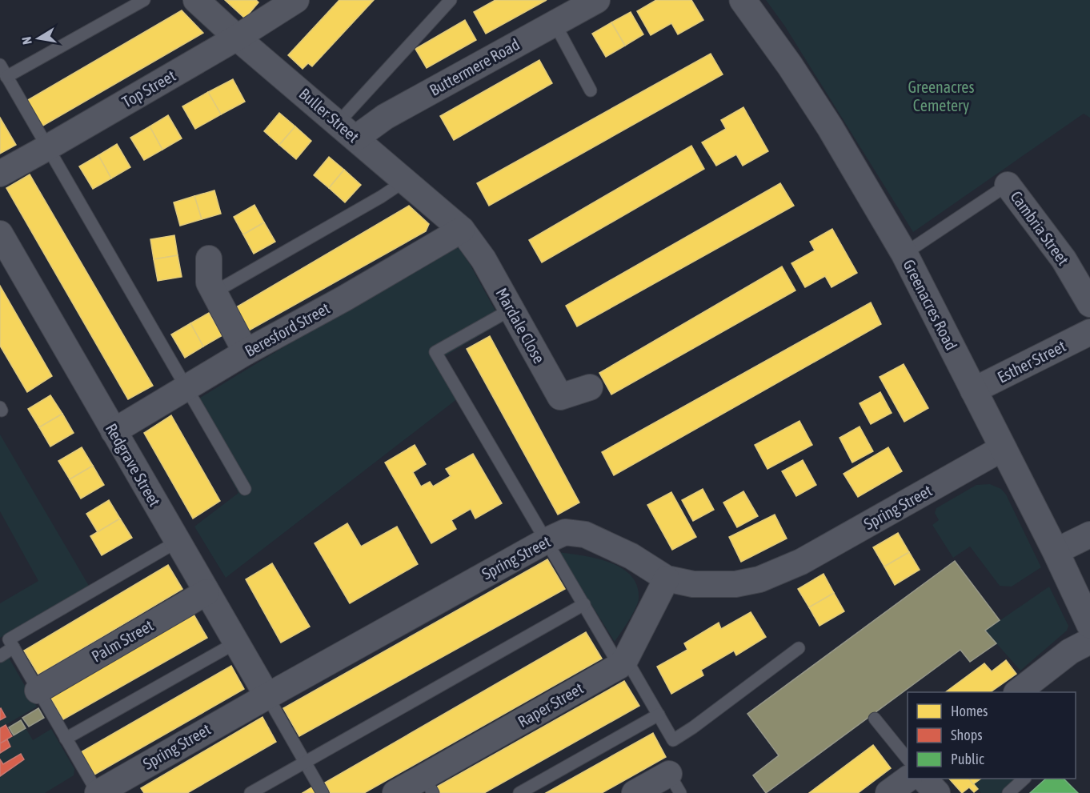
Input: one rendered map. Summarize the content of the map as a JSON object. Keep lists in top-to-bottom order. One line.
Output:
{"streets":{"street":["Buttermere Road","Top Street","Buller Street","Cambria Street","Greenacres Road","Mardale Close","Beresford Street","Esther Street","Redgrave Street","Spring Street","Palm Street","Raper Street"]},"crossings":[["Buttermere Road","Buller Street"],["Top Street","Buller Street"],["Buller Street","Mardale Close"],["Buller Street","Beresford Street"],["Cambria Street","Greenacres Road"],["Greenacres Road","Esther Street"],["Greenacres Road","Spring Street"],["Mardale Close","Beresford Street"],["Beresford Street","Redgrave Street"],["Redgrave Street","Spring Street"],["Redgrave Street","Palm Street"]],"parks":["Greenacres Cemetery"],"legend":["Homes","Shops","Public"],"north":"left"}
